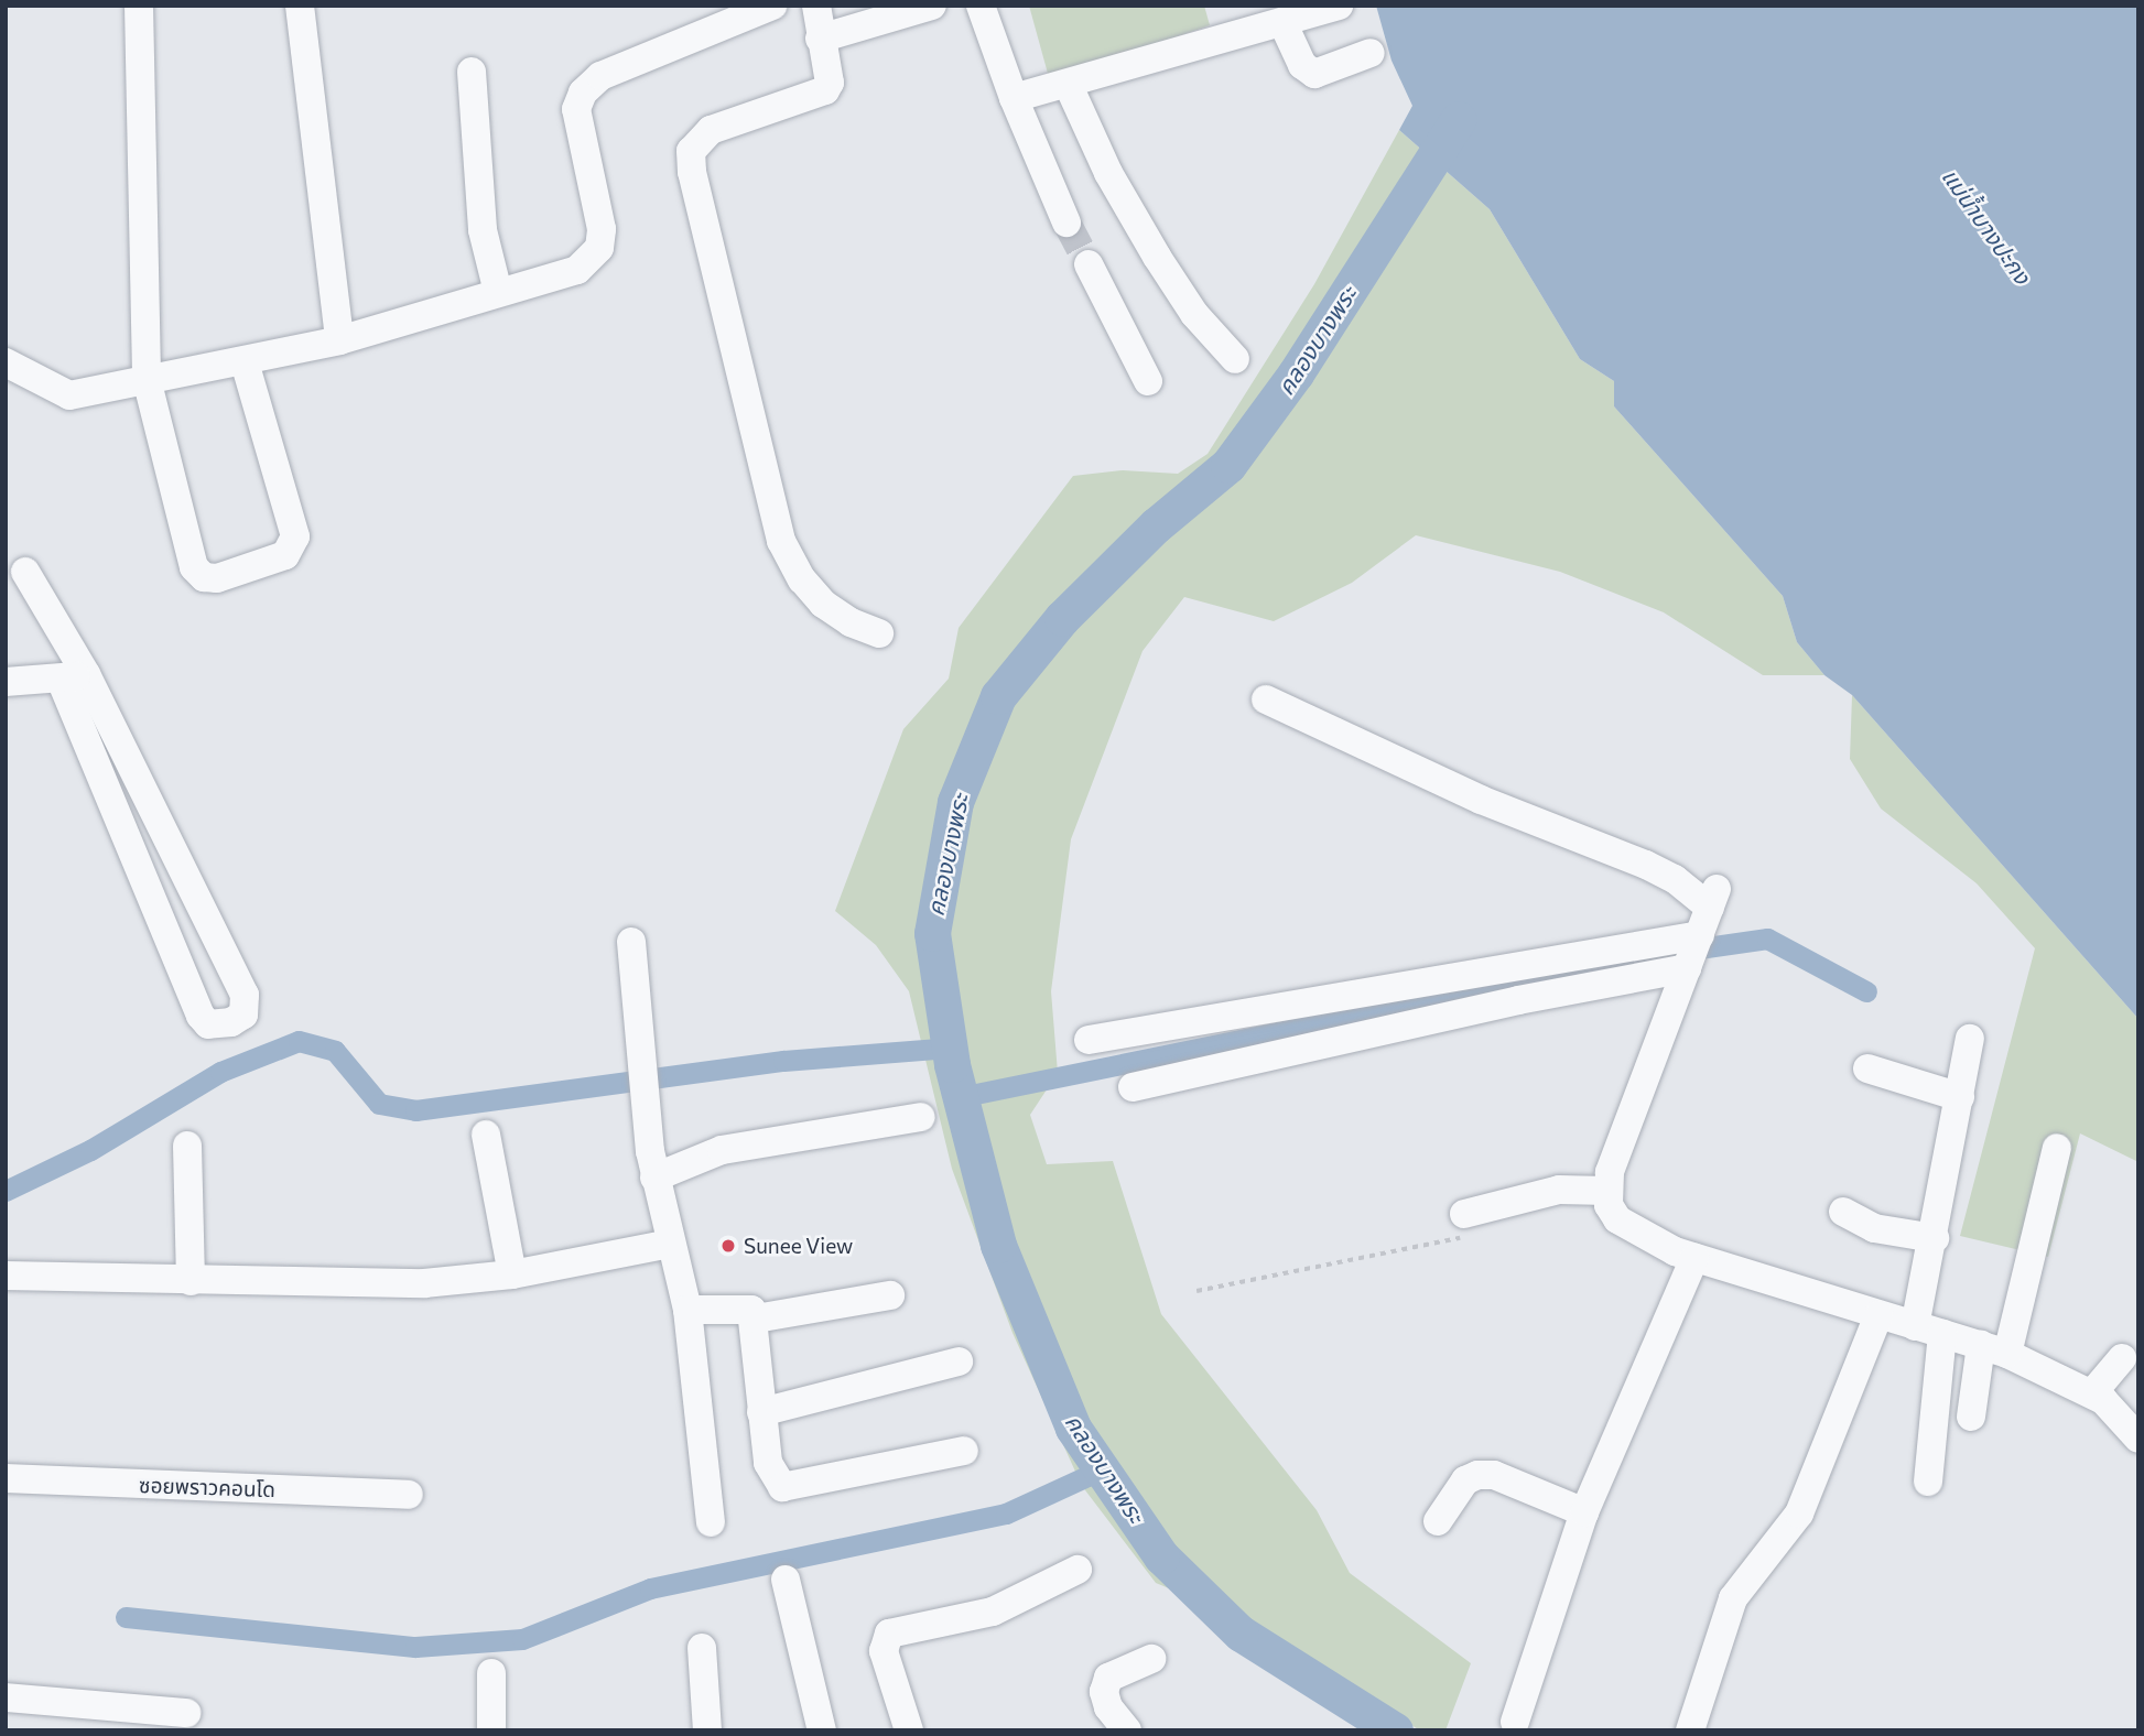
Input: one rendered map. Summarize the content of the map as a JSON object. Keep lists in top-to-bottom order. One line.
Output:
{"streets":{"street":["ซอยพราวคอนโด"]},"water":["แม่น้ำบางปะกง","คลองบางพระ"],"places":["Sunee View"]}
